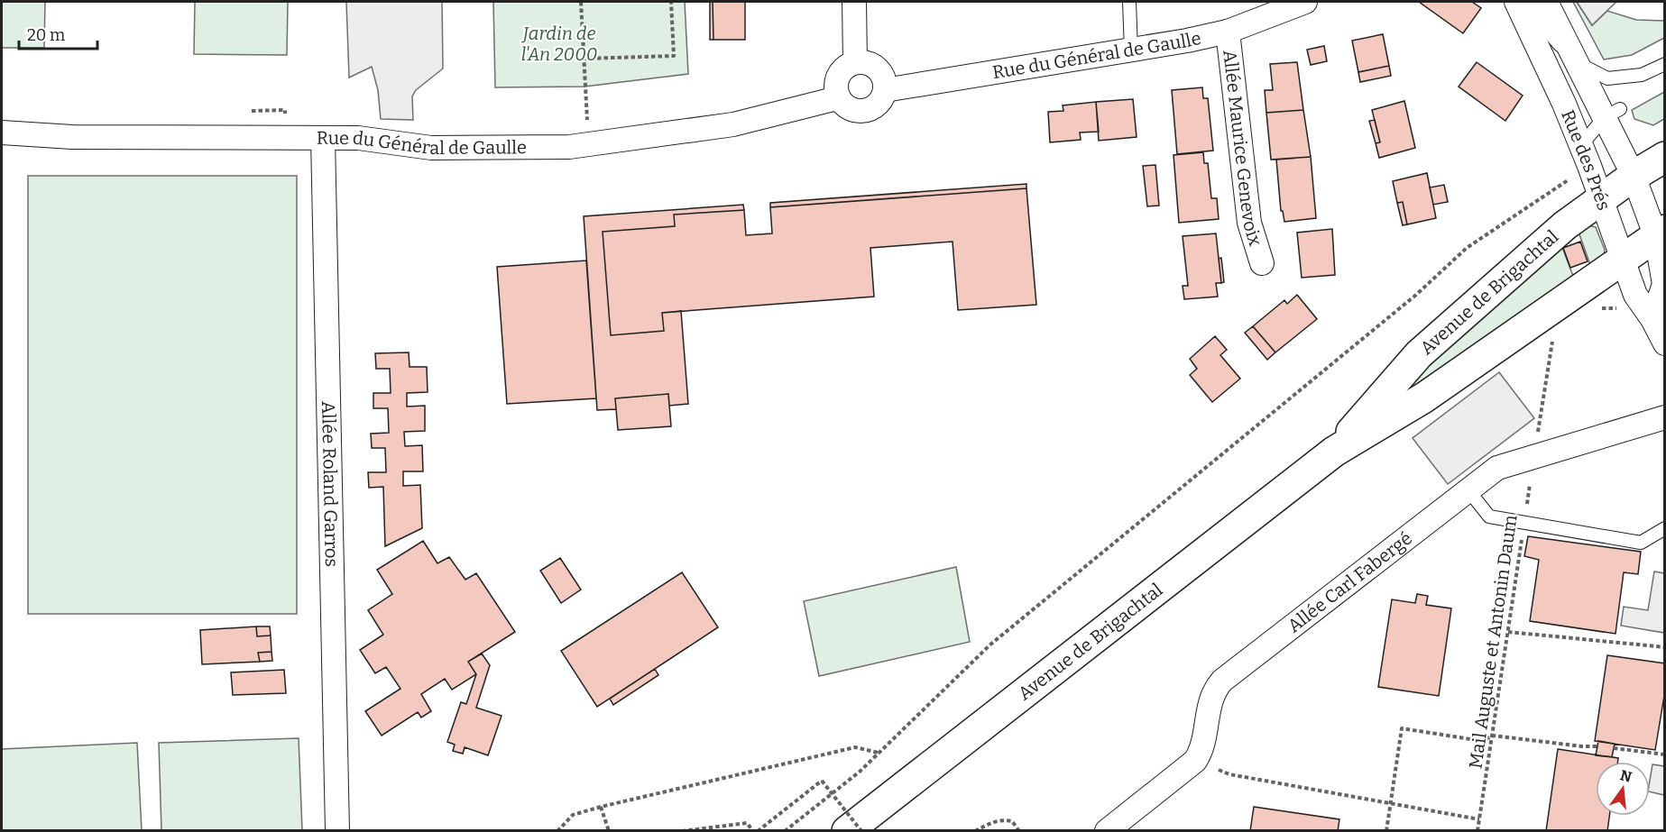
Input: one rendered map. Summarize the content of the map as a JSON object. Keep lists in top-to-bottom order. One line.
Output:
{"streets":{"main road":["Avenue de Brigachtal"],"street":["Rue du Général de Gaulle","Allée Maurice Genevoix","Rue des Prés","Allée Roland Garros","Allée Carl Fabergé"],"path":["Mail Auguste et Antonin Daum"]},"crossings":[["Rue du Général de Gaulle","Allée Maurice Genevoix"],["Rue du Général de Gaulle","Allée Roland Garros"],["Rue des Prés","Avenue de Brigachtal"],["Allée Carl Fabergé","Mail Auguste et Antonin Daum"]],"parks":["Jardin de l'An 2000"],"scale_bar":"20 m","north":"top"}
